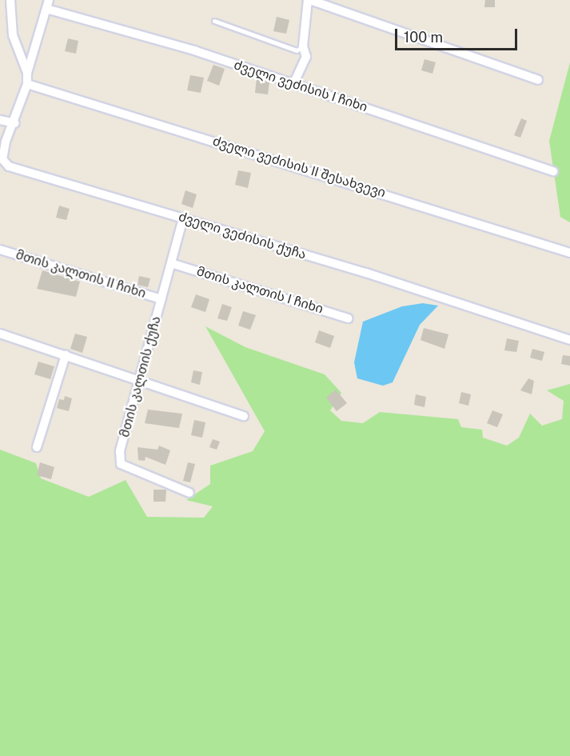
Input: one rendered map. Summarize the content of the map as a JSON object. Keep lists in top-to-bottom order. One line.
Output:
{"streets":{"street":["ძველი ვეძისის I ჩიხი","ძველი ვეძისის II შესახვევი","ძველი ვეძისის ქუჩა","მთის კალთის II ჩიხი","მთის კალთის I ჩიხი","მთის კალთის ქუჩა"]},"crossings":[["ძველი ვეძისის I ჩიხი","ძველი ვეძისის ქუჩა"],["ძველი ვეძისის II შესახვევი","ძველი ვეძისის ქუჩა"],["ძველი ვეძისის ქუჩა","მთის კალთის ქუჩა"],["მთის კალთის II ჩიხი","მთის კალთის ქუჩა"],["მთის კალთის I ჩიხი","მთის კალთის ქუჩა"]],"scale_bar":"100 m"}
